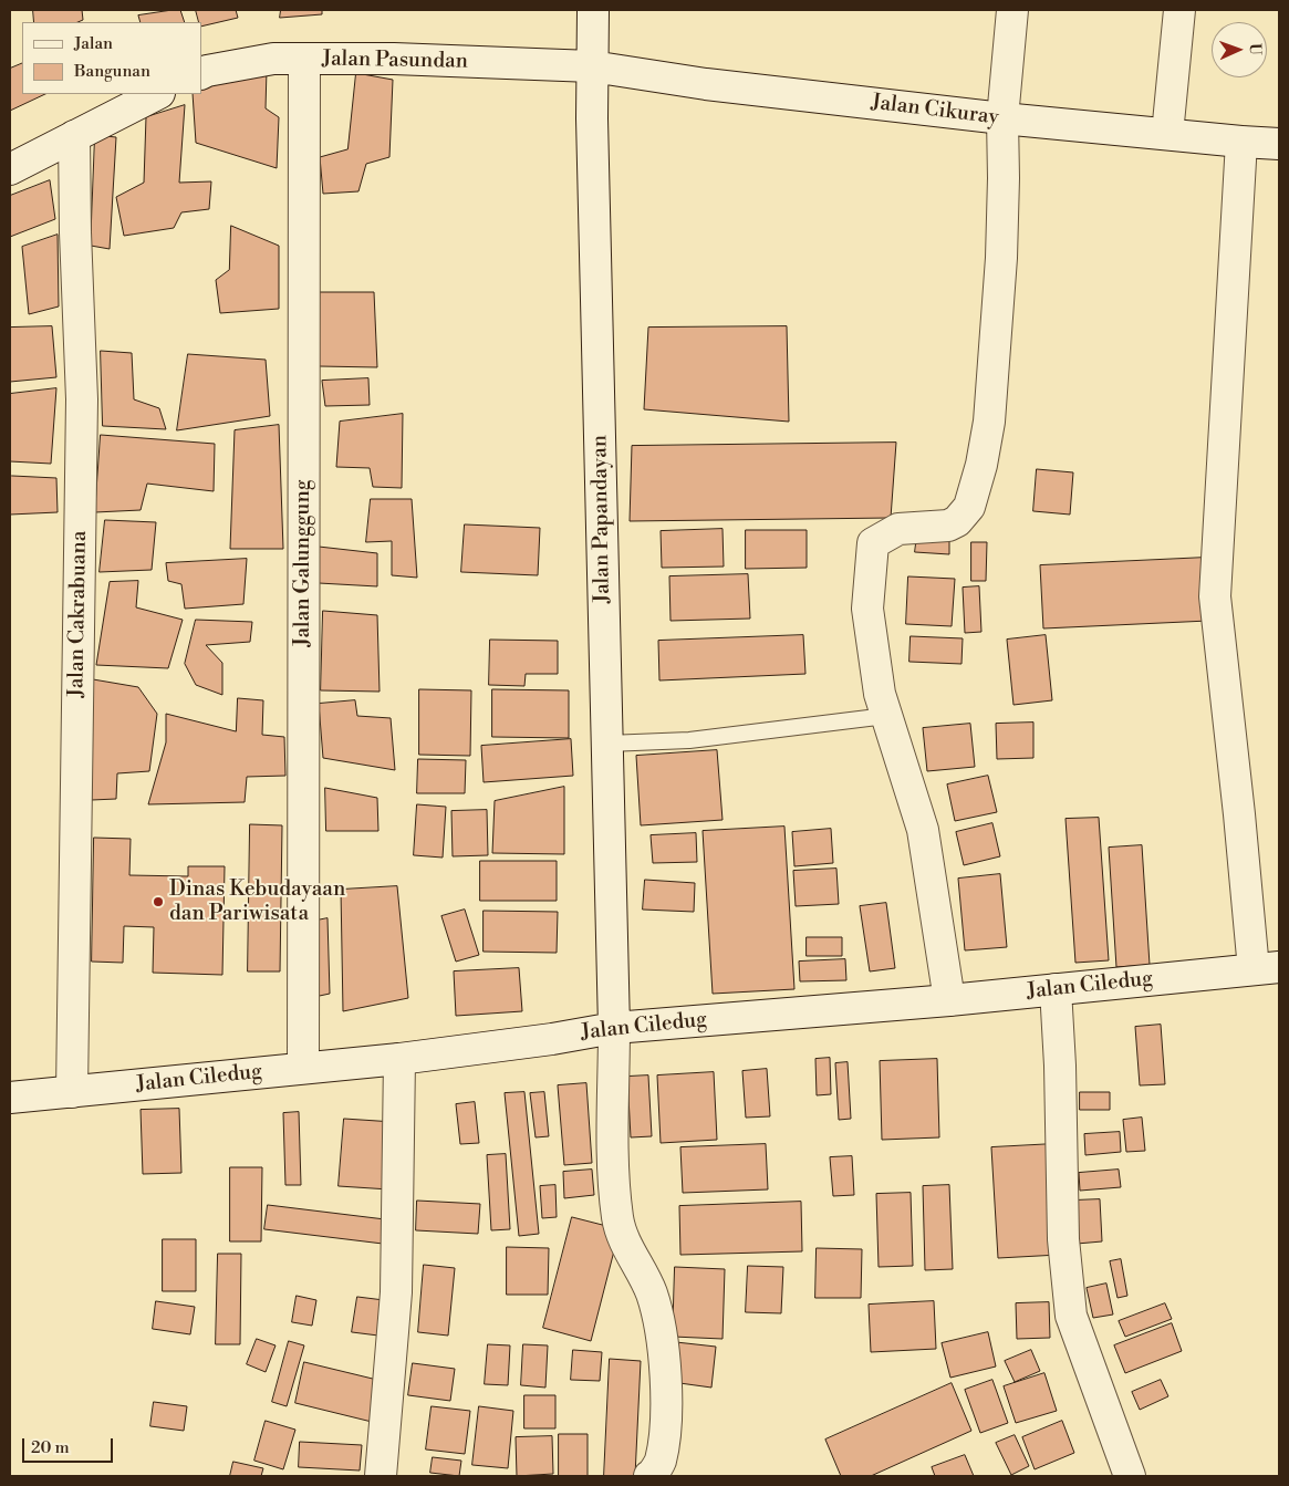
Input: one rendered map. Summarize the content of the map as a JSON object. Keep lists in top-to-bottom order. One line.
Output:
{"streets":{"street":["Jalan Pasundan","Jalan Cikuray","Jalan Papandayan","Jalan Galunggung","Jalan Cakrabuana","Jalan Ciledug"]},"crossings":[["Jalan Pasundan","Jalan Cikuray"],["Jalan Pasundan","Jalan Papandayan"],["Jalan Pasundan","Jalan Galunggung"],["Jalan Cikuray","Jalan Papandayan"],["Jalan Papandayan","Jalan Ciledug"],["Jalan Galunggung","Jalan Ciledug"],["Jalan Cakrabuana","Jalan Ciledug"]],"places":["Dinas Kebudayaan dan Pariwisata"],"legend":["Jalan","Bangunan"],"scale_bar":"20 m","north":"right"}
